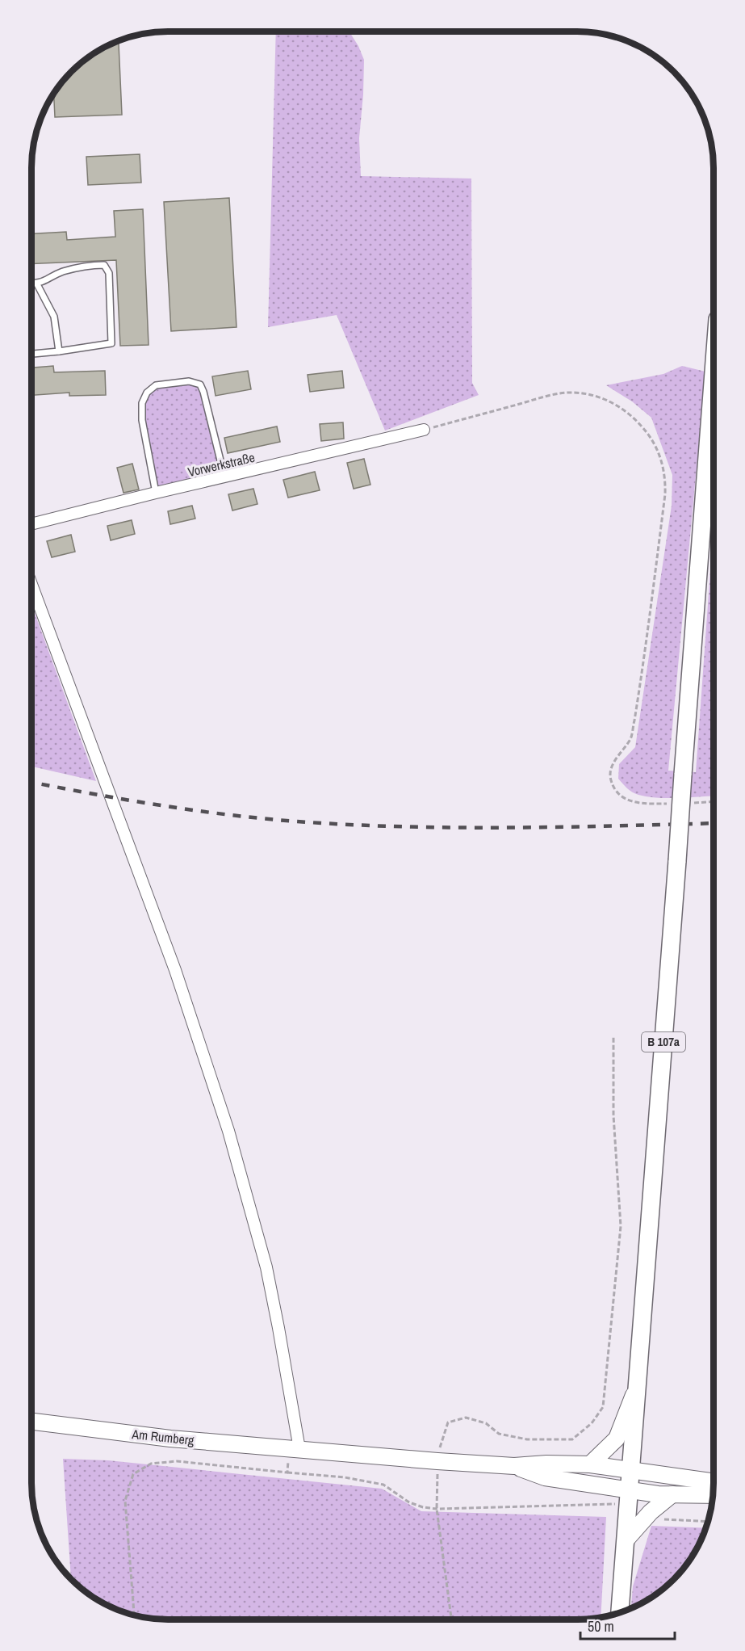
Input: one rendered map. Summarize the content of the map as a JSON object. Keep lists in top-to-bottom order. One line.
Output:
{"streets":{"main road":["B 107a","Am Rumberg"],"street":["Vorwerkstraße"]},"scale_bar":"50 m"}
